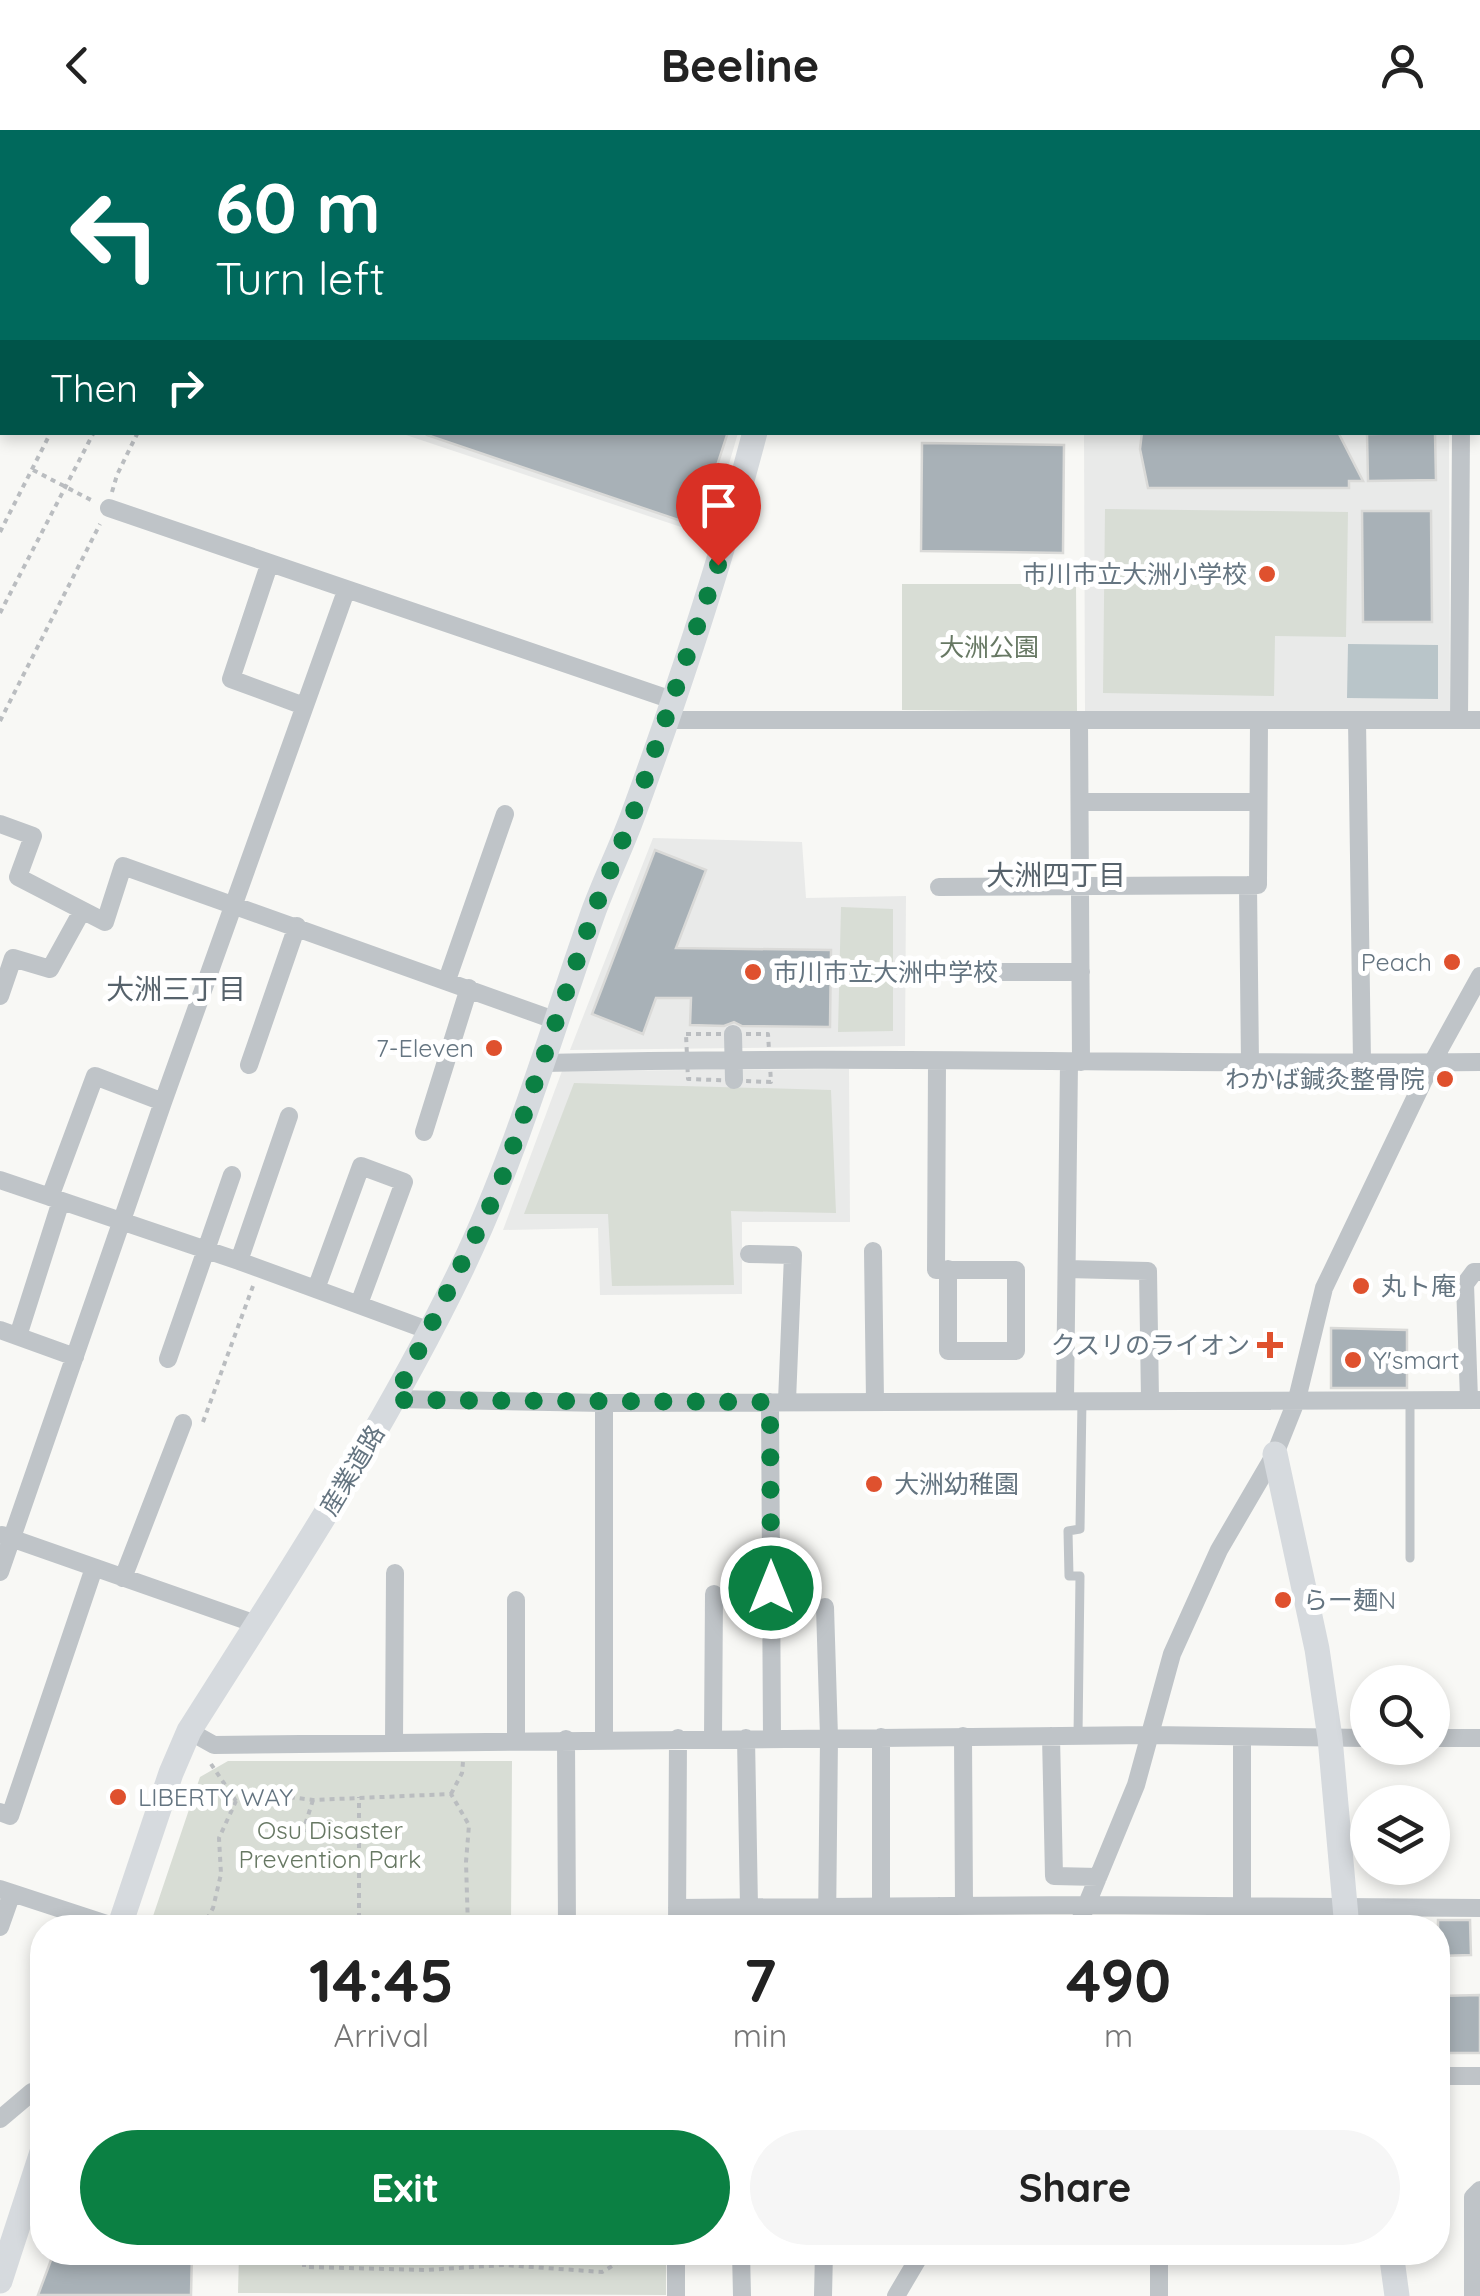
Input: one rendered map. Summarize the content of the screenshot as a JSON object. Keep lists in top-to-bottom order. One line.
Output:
{"streets":{"main road":["産業道路"]},"districts":["大洲四丁目","大洲三丁目"],"parks":["大洲公園","Osu Disaster Prevention Park"],"places":{"other":["市川市立大洲小学校","Peach","市川市立大洲中学校","7-Eleven","わかば鍼灸整骨院","丸ト庵","Y'smart","大洲幼稚園","らー麺N","LIBERTY WAY"],"health":["クスリのライオン"]},"page":{"header":"Beeline","turn":["60 m","Turn left"],"then":"Then","eta":["14:45","Arrival","7","min","490","m"],"buttons":["Exit","Share"]}}
